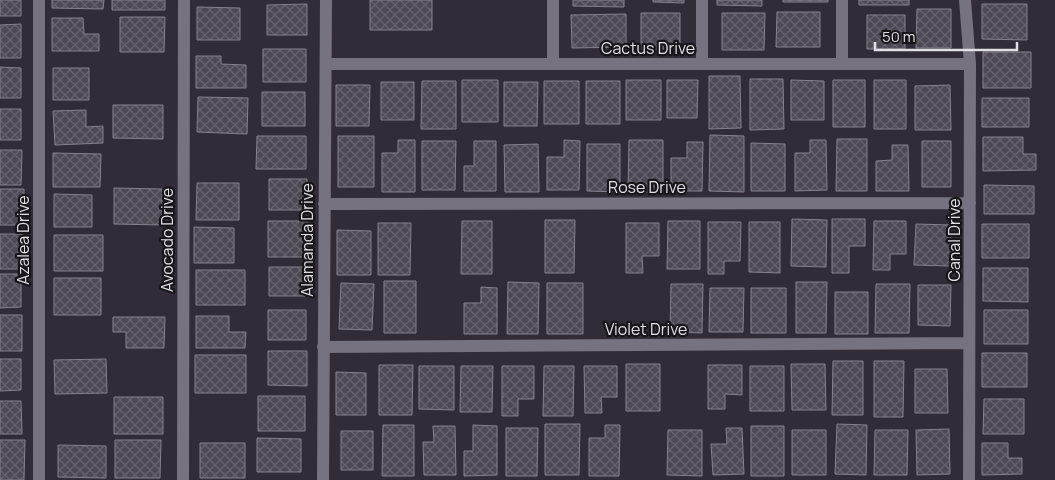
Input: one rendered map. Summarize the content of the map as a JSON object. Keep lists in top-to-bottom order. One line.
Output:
{"streets":{"street":["Cactus Drive","Rose Drive","Azalea Drive","Avocado Drive","Alamanda Drive","Canal Drive","Violet Drive"]},"crossings":[["Cactus Drive","Alamanda Drive"],["Cactus Drive","Canal Drive"],["Rose Drive","Alamanda Drive"],["Rose Drive","Canal Drive"],["Alamanda Drive","Violet Drive"],["Canal Drive","Violet Drive"]],"scale_bar":"50 m"}
